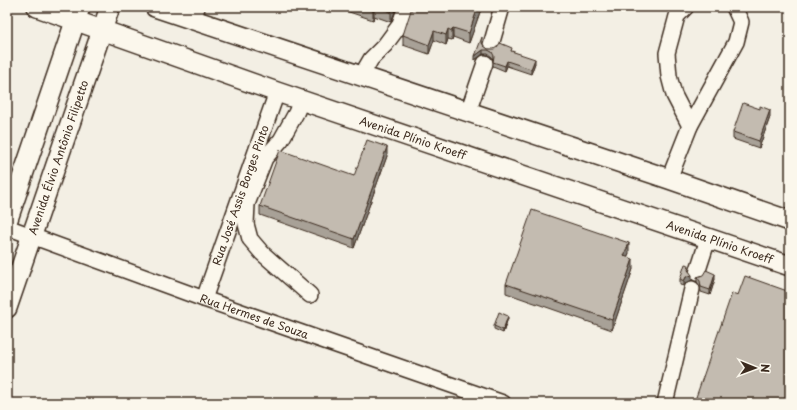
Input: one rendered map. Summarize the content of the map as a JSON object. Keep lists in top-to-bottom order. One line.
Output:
{"streets":{"main road":["Avenida Plínio Kroeff","Avenida Élvio Antônio Filipetto"],"street":["Rua José Assis Borges Pinto","Rua Hermes de Souza"]},"crossings":[["Avenida Plínio Kroeff","Avenida Élvio Antônio Filipetto"],["Avenida Plínio Kroeff","Rua José Assis Borges Pinto"],["Avenida Élvio Antônio Filipetto","Rua Hermes de Souza"],["Rua José Assis Borges Pinto","Rua Hermes de Souza"]],"north":"right"}
